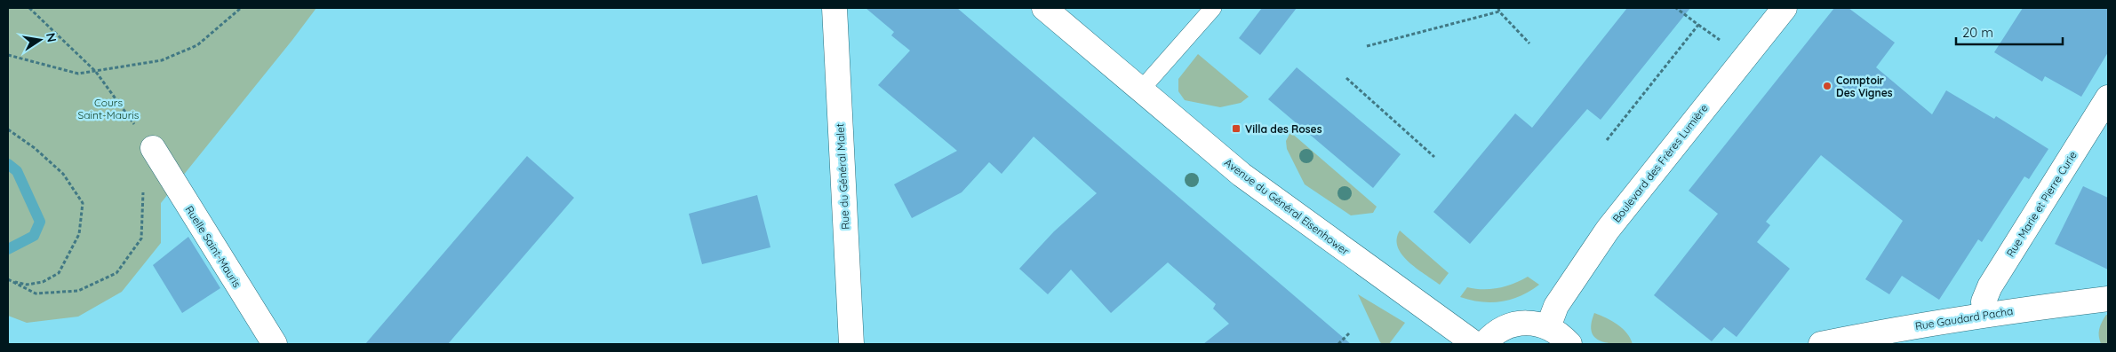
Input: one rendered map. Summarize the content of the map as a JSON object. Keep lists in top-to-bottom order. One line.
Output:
{"streets":{"street":["Boulevard des Frères Lumière","Rue du Général Malet","Rue Marie et Pierre Curie","Avenue du Général Eisenhower","Ruelle Saint-Mauris","Rue Gaudard Pacha"]},"crossings":[["Rue Marie et Pierre Curie","Rue Gaudard Pacha"]],"parks":["Cours Saint-Mauris"],"places":{"other":["Comptoir Des Vignes"],"transit":["Villa des Roses"]},"scale_bar":"20 m","north":"right"}
